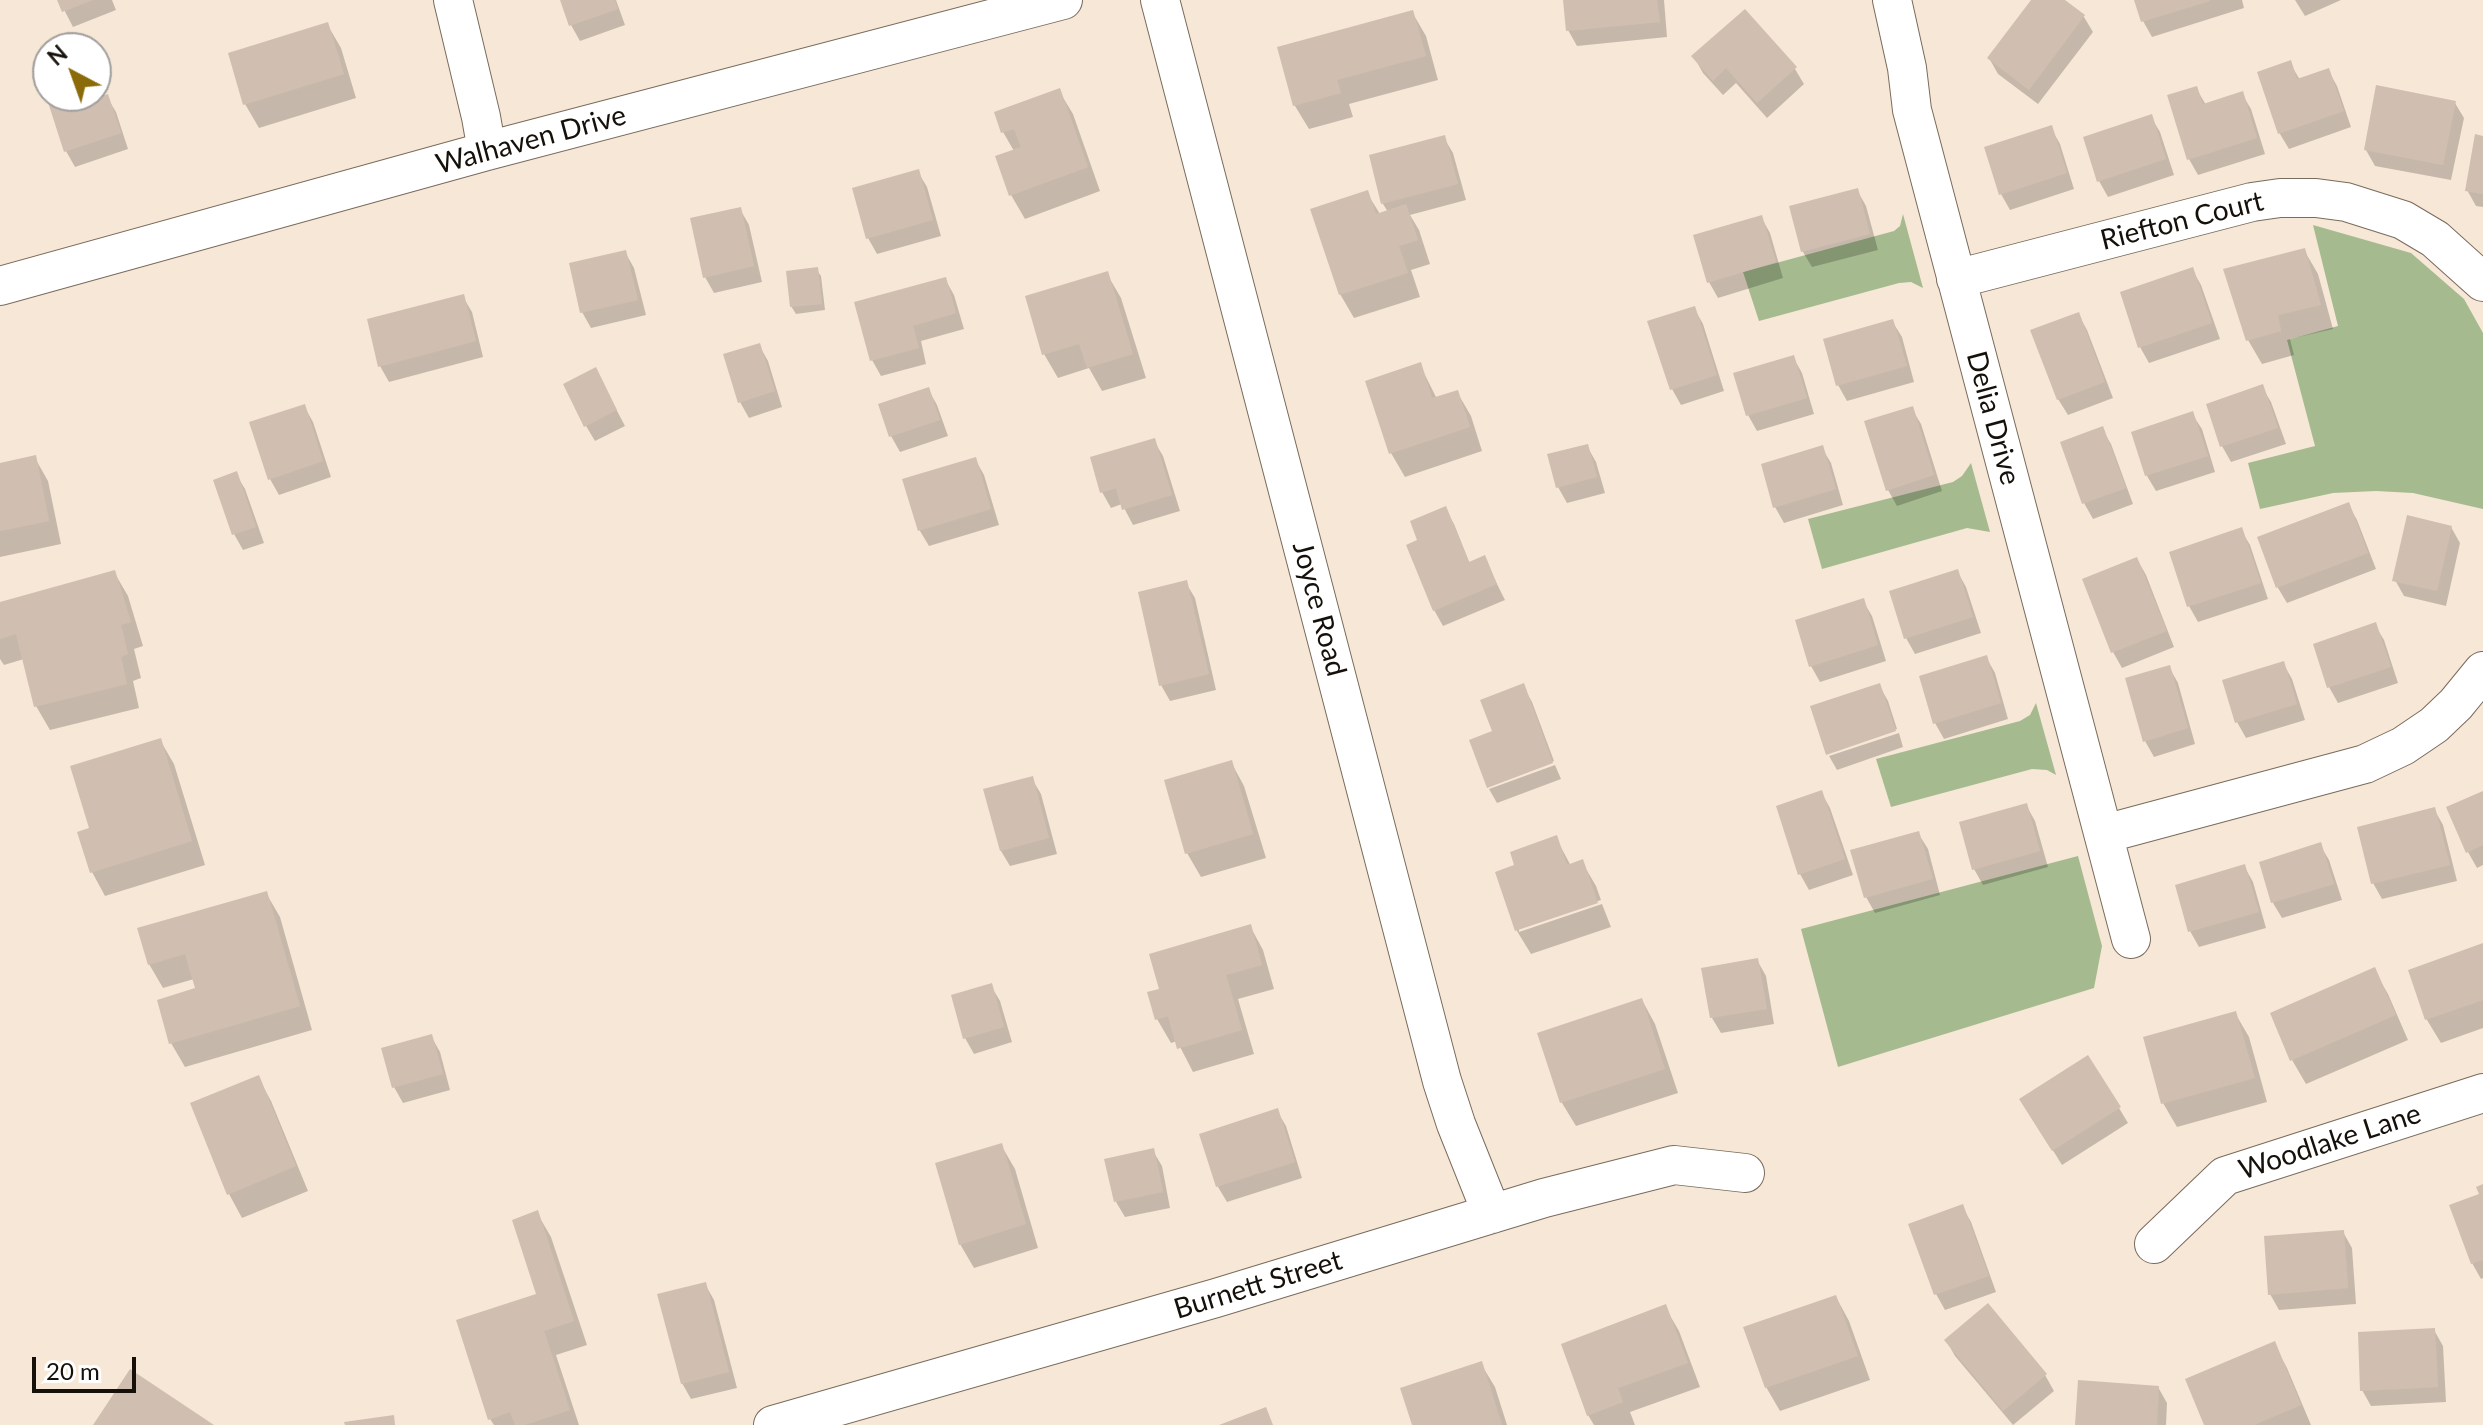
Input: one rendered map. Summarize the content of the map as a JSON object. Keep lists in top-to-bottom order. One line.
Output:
{"streets":{"street":["Walhaven Drive","Riefton Court","Delia Drive","Joyce Road","Woodlake Lane","Burnett Street"]},"crossings":[["Riefton Court","Delia Drive"],["Joyce Road","Burnett Street"]],"scale_bar":"20 m","north":"top left"}
